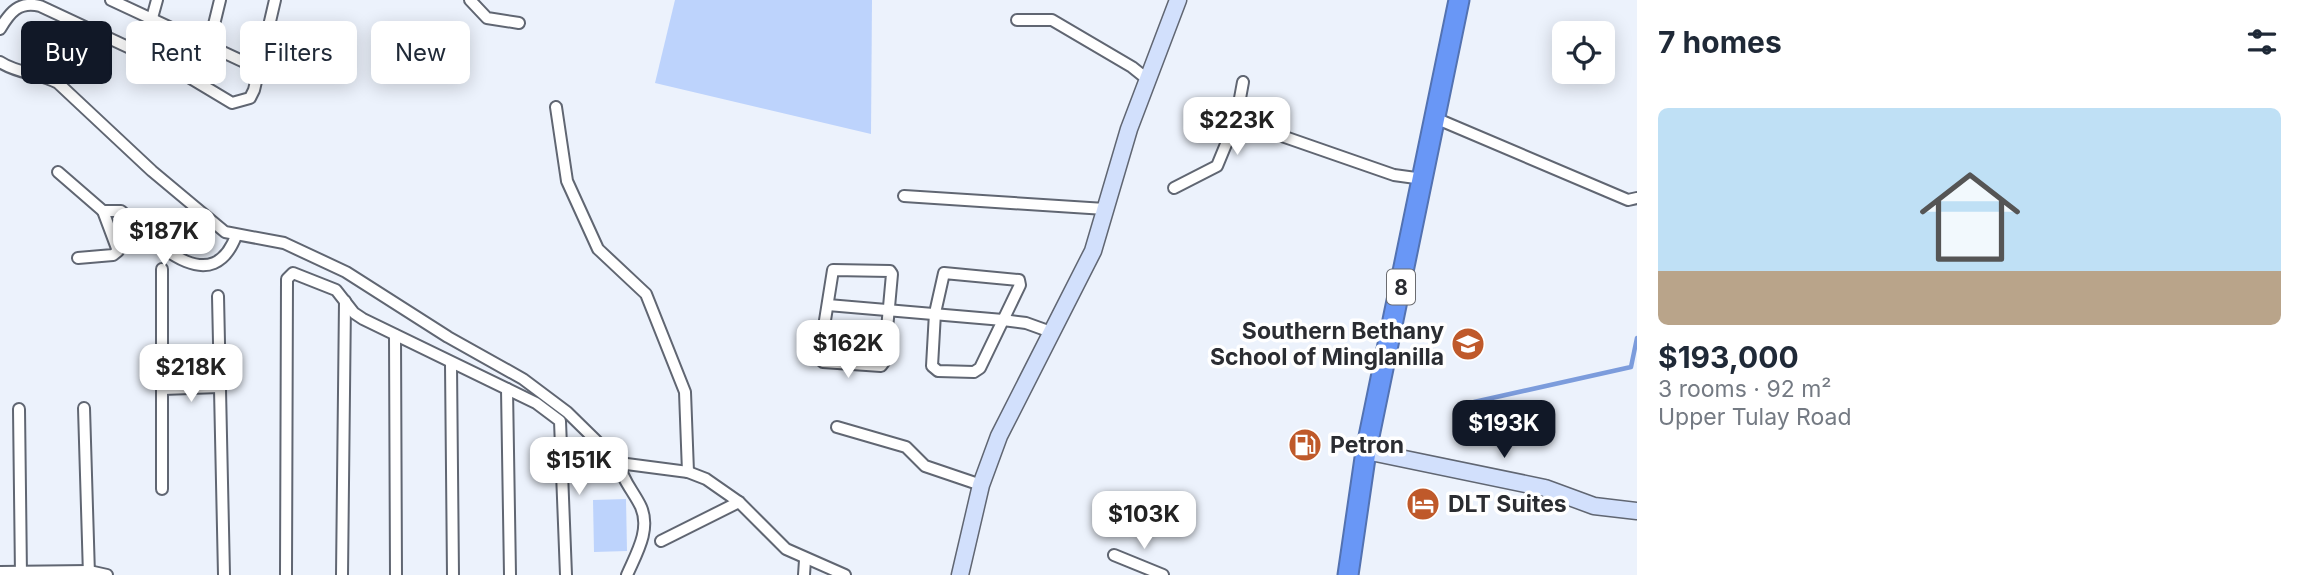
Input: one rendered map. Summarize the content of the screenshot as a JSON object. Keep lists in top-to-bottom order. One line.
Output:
{"streets":{"highway":["8"]},"places":{"school or university":["Southern Bethany School of Minglanilla"],"fuel station":["Petron"],"hotel":["DLT Suites"]},"page":{"heading":"7 homes","chip":["Buy","Rent","Filters","New"],"list":[{"name":"$193,000","note":"3 rooms · 92 m² · Upper Tulay Road"}],"price":["$223K","$187K","$162K","$218K","$193K","$151K","$103K"]}}
